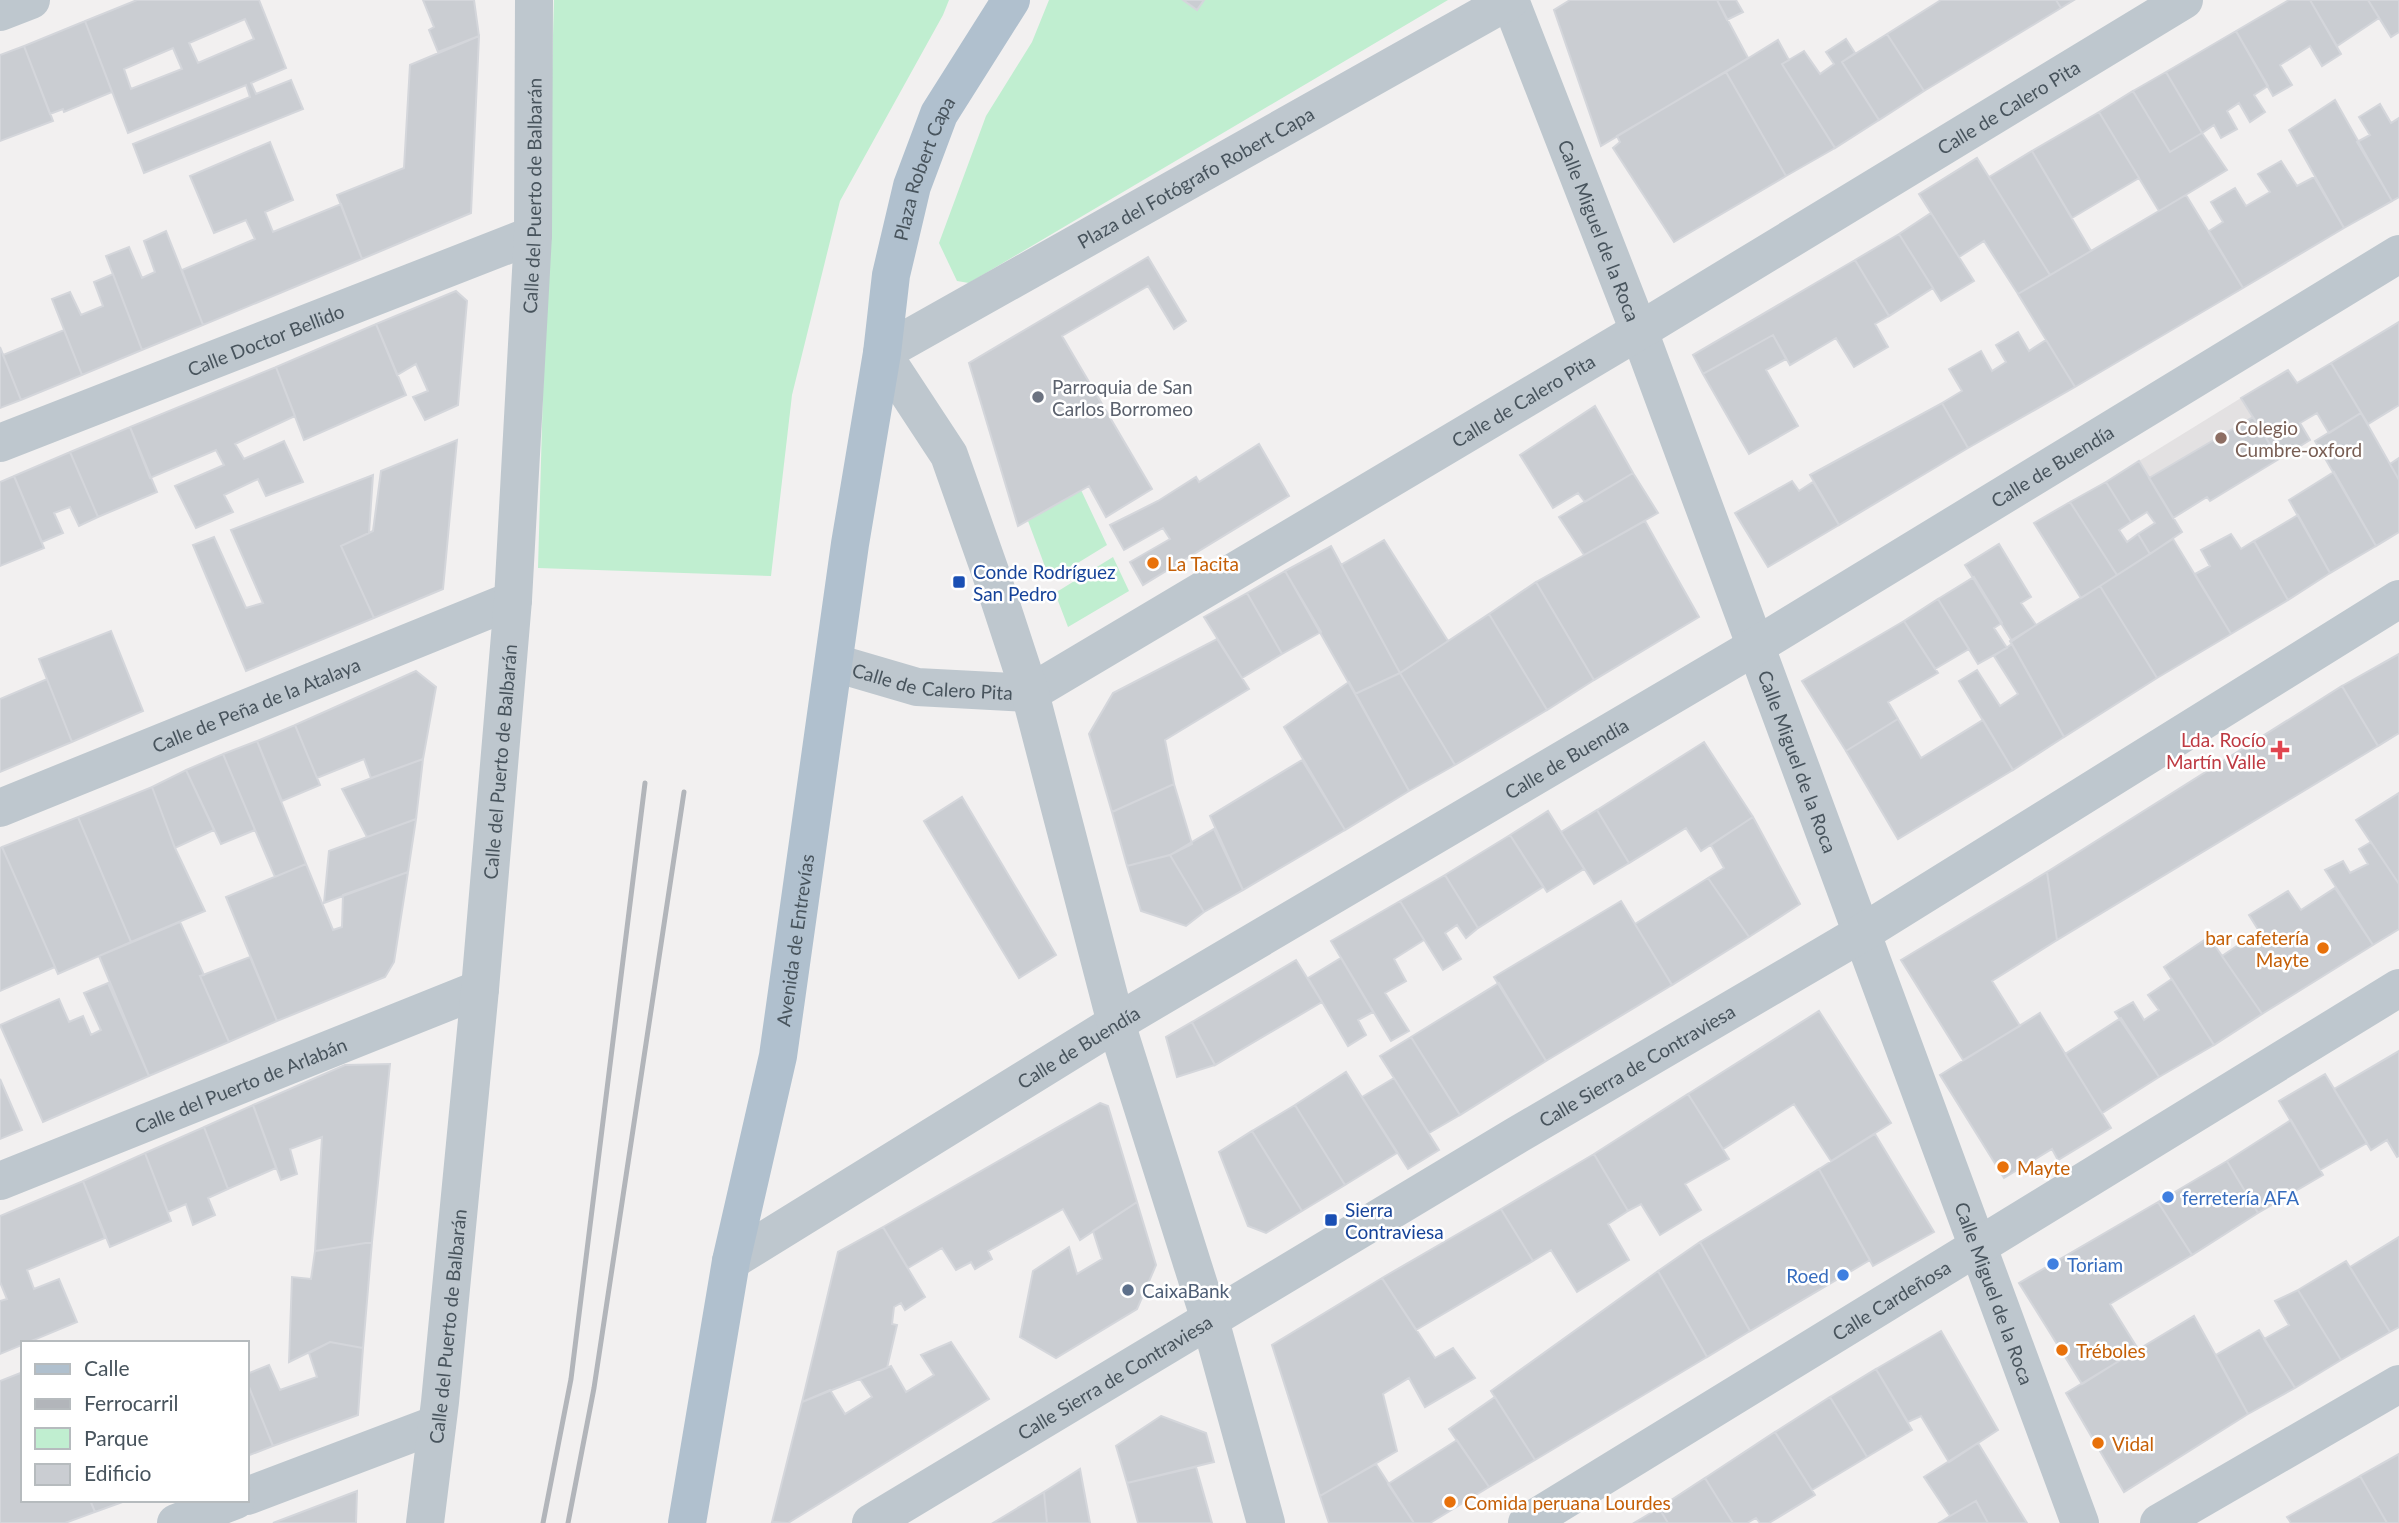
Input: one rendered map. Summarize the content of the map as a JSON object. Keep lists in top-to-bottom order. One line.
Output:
{"streets":{"main road":["Plaza Robert Capa","Avenida de Entrevías"],"street":["Calle de Calero Pita","Plaza del Fotógrafo Robert Capa","Calle del Puerto de Balbarán","Calle Miguel de la Roca","Calle Doctor Bellido","Calle de Buendía","Calle de Peña de la Atalaya","Calle Sierra de Contraviesa","Calle del Puerto de Arlabán","Calle Cardeñosa"]},"crossings":[["Calle de Calero Pita","Calle Miguel de la Roca"],["Calle de Calero Pita","Avenida de Entrevías"],["Plaza Robert Capa","Plaza del Fotógrafo Robert Capa"],["Plaza Robert Capa","Avenida de Entrevías"],["Plaza del Fotógrafo Robert Capa","Calle Miguel de la Roca"],["Plaza del Fotógrafo Robert Capa","Avenida de Entrevías"],["Calle del Puerto de Balbarán","Calle Doctor Bellido"],["Calle del Puerto de Balbarán","Calle de Peña de la Atalaya"],["Calle del Puerto de Balbarán","Calle del Puerto de Arlabán"],["Calle Miguel de la Roca","Calle de Buendía"],["Calle Miguel de la Roca","Calle Sierra de Contraviesa"],["Calle Miguel de la Roca","Calle Cardeñosa"],["Calle de Buendía","Avenida de Entrevías"]],"places":{"other":["Parroquia de San Carlos Borromeo","Colegio Cumbre-oxford","La Tacita","bar cafetería Mayte","Mayte","ferretería AFA","Toriam","Roed","CaixaBank","Tréboles","Vidal","Comida peruana Lourdes"],"transit":["Conde Rodríguez San Pedro","Sierra Contraviesa"],"health":["Lda. Rocío Martín Valle"]},"legend":["Calle","Ferrocarril","Parque","Edificio"]}
